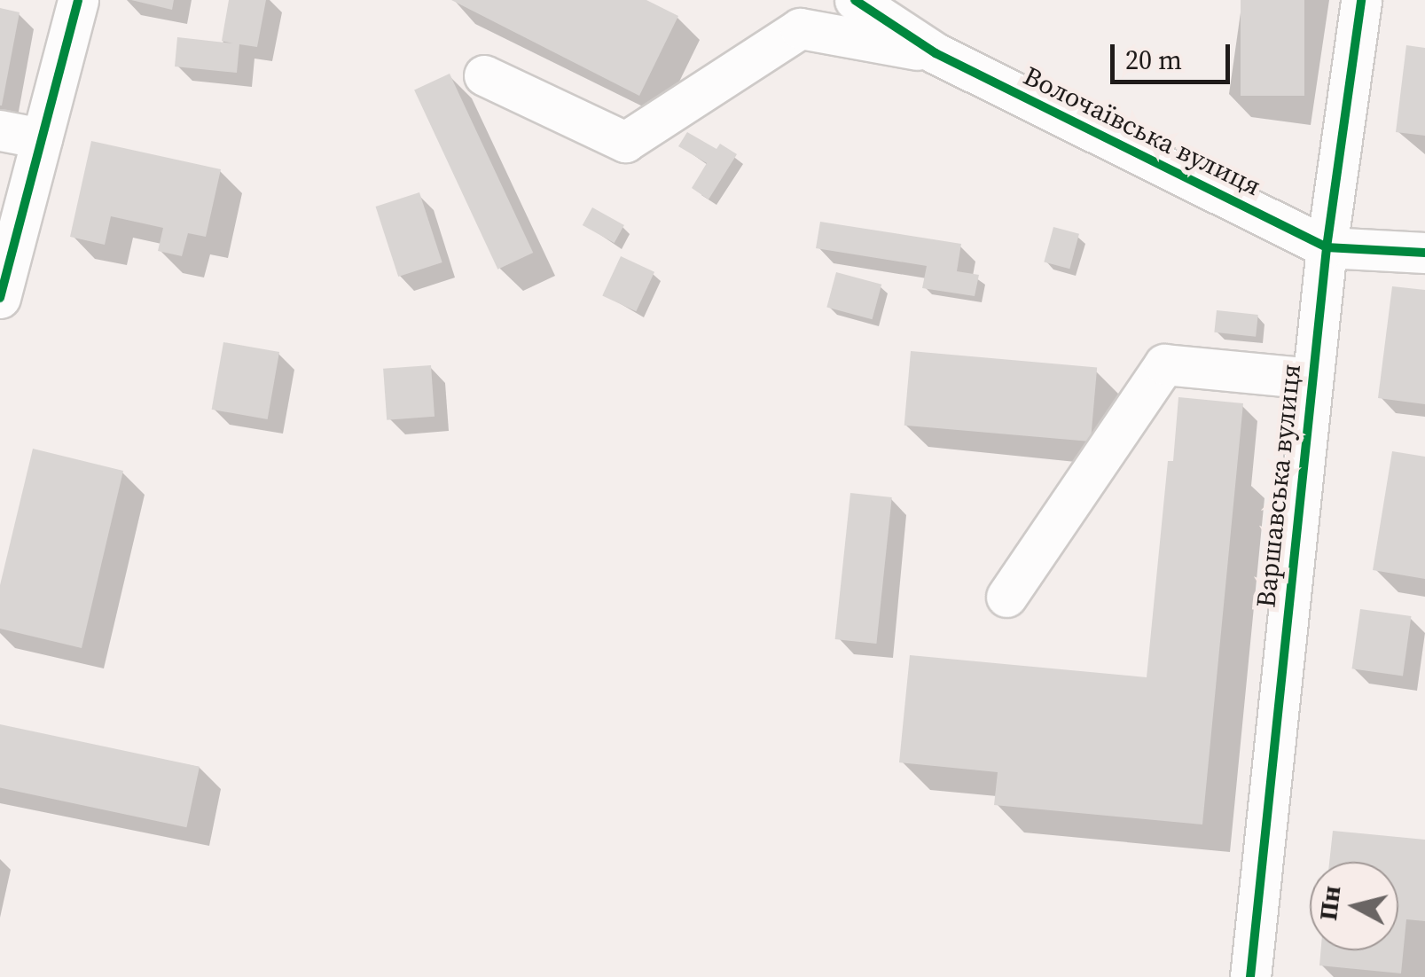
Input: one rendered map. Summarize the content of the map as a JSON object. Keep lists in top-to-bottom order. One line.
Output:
{"streets":{"street":["Волочаївська вулиця","Варшавська вулиця"]},"crossings":[["Волочаївська вулиця","Варшавська вулиця"]],"scale_bar":"20 m","north":"left"}
